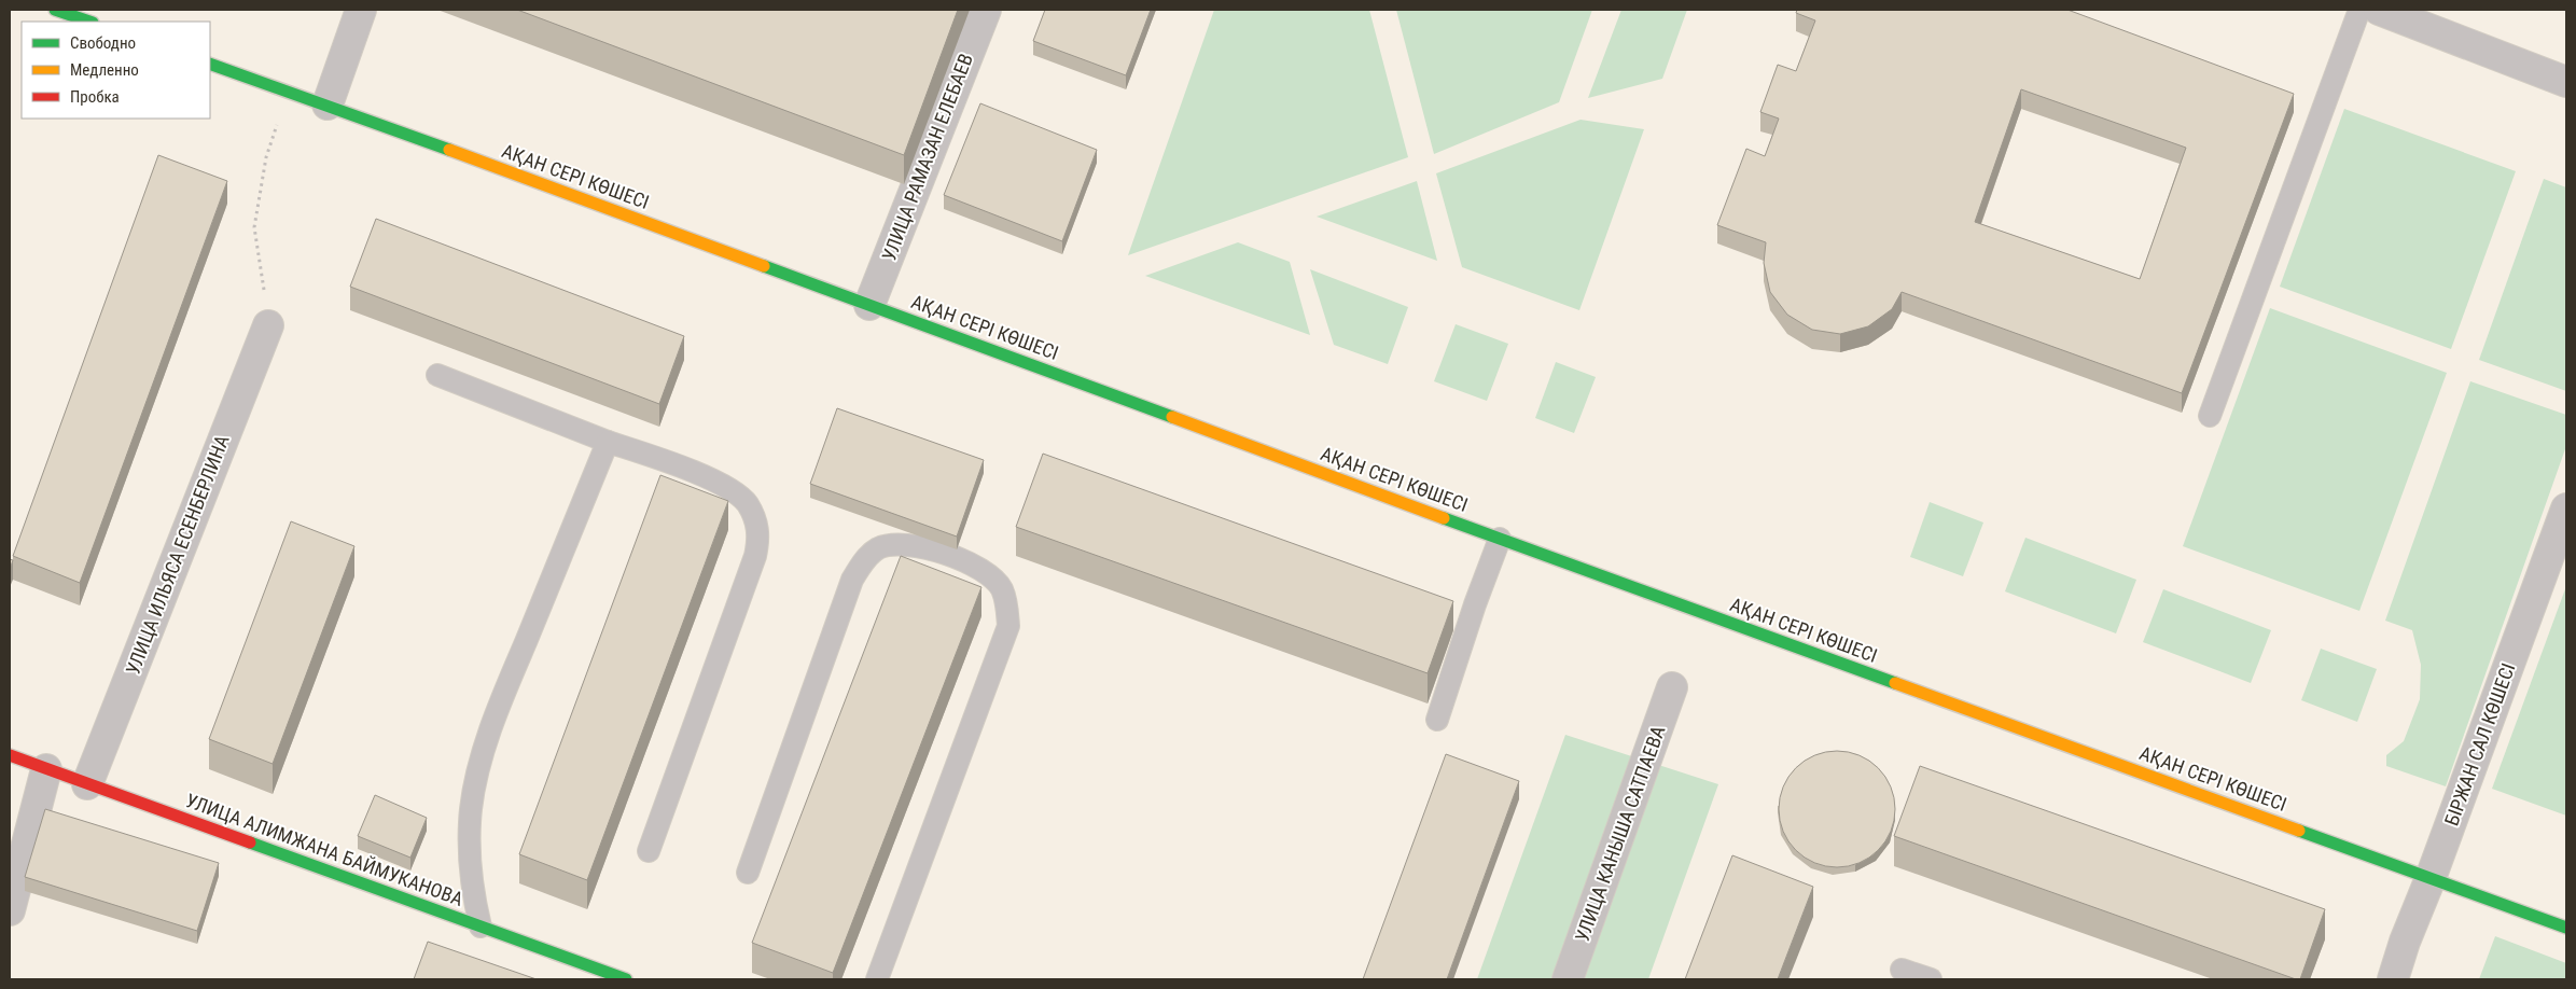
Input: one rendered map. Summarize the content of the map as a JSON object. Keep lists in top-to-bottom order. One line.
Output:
{"streets":{"street":["УЛИЦА РАМАЗАН ЕЛЕБАЕВ","АҚАН СЕРІ КӨШЕСІ","УЛИЦА ИЛЬЯСА ЕСЕНБЕРЛИНА","БІРЖАН САЛ КӨШЕСІ","УЛИЦА КАНЫША САТПАЕВА","УЛИЦА АЛИМЖАНА БАЙМУКАНОВА"]},"crossings":[["УЛИЦА РАМАЗАН ЕЛЕБАЕВ","АҚАН СЕРІ КӨШЕСІ"],["АҚАН СЕРІ КӨШЕСІ","БІРЖАН САЛ КӨШЕСІ"],["УЛИЦА ИЛЬЯСА ЕСЕНБЕРЛИНА","УЛИЦА АЛИМЖАНА БАЙМУКАНОВА"]],"legend":["Свободно","Медленно","Пробка"]}
